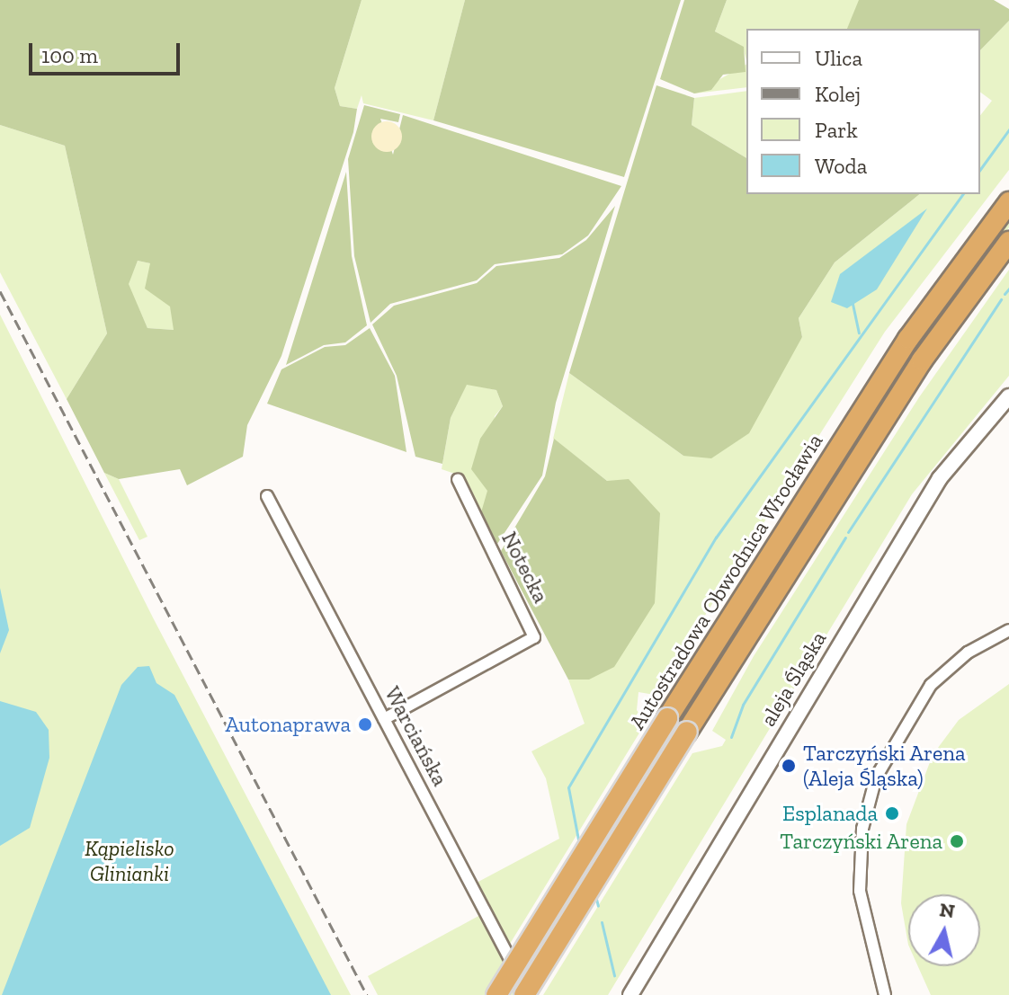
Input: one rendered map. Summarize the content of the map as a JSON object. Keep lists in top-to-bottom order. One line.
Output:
{"streets":{"highway":["Autostradowa Obwodnica Wrocławia"],"street":["Notecka","aleja Śląska","Warciańska"]},"crossings":[["Notecka","Warciańska"],["Autostradowa Obwodnica Wrocławia","Warciańska"]],"parks":["Kąpielisko Glinianki"],"places":["Autonaprawa","Tarczyński Arena (Aleja Śląska)","Esplanada","Tarczyński Arena"],"legend":["Ulica","Kolej","Park","Woda"],"scale_bar":"100 m","north":"top"}
